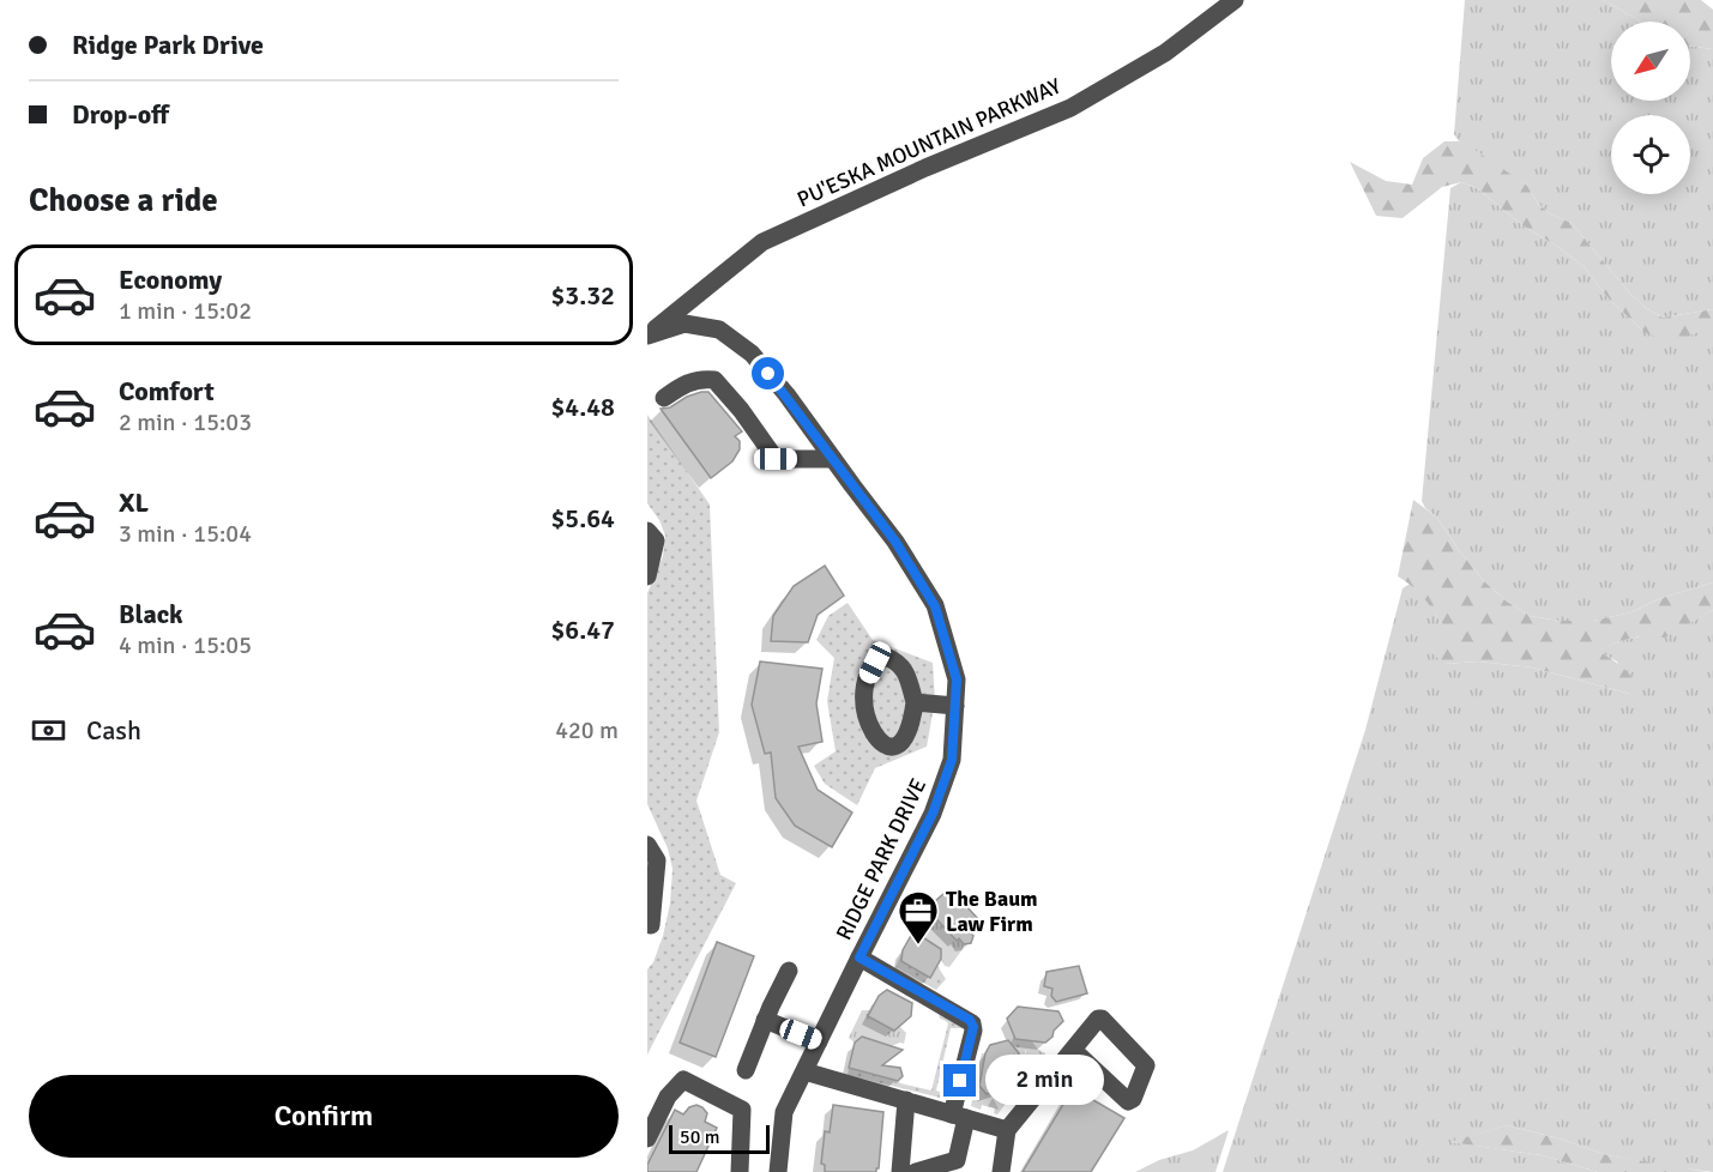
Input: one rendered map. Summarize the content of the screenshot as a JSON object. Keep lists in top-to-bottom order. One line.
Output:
{"streets":{"street":["PU'ESKA MOUNTAIN PARKWAY","RIDGE PARK DRIVE"]},"crossings":[["PU'ESKA MOUNTAIN PARKWAY","RIDGE PARK DRIVE"]],"places":{"office":["The Baum Law Firm"]},"scale_bar":"50 m","north":"bottom left","page":{"banner":["Ridge Park Drive","Drop-off"],"heading":"Choose a ride","list":[{"name":"Economy","note":"1 min · 15:02","value":"$3.32"},{"name":"Comfort","note":"2 min · 15:03","value":"$4.48"},{"name":"XL","note":"3 min · 15:04","value":"$5.64"},{"name":"Black","note":"4 min · 15:05","value":"$6.47"}],"pay":["Cash","420 m"],"bubble":"2 min","buttons":"Confirm","scale":"50 m"}}
